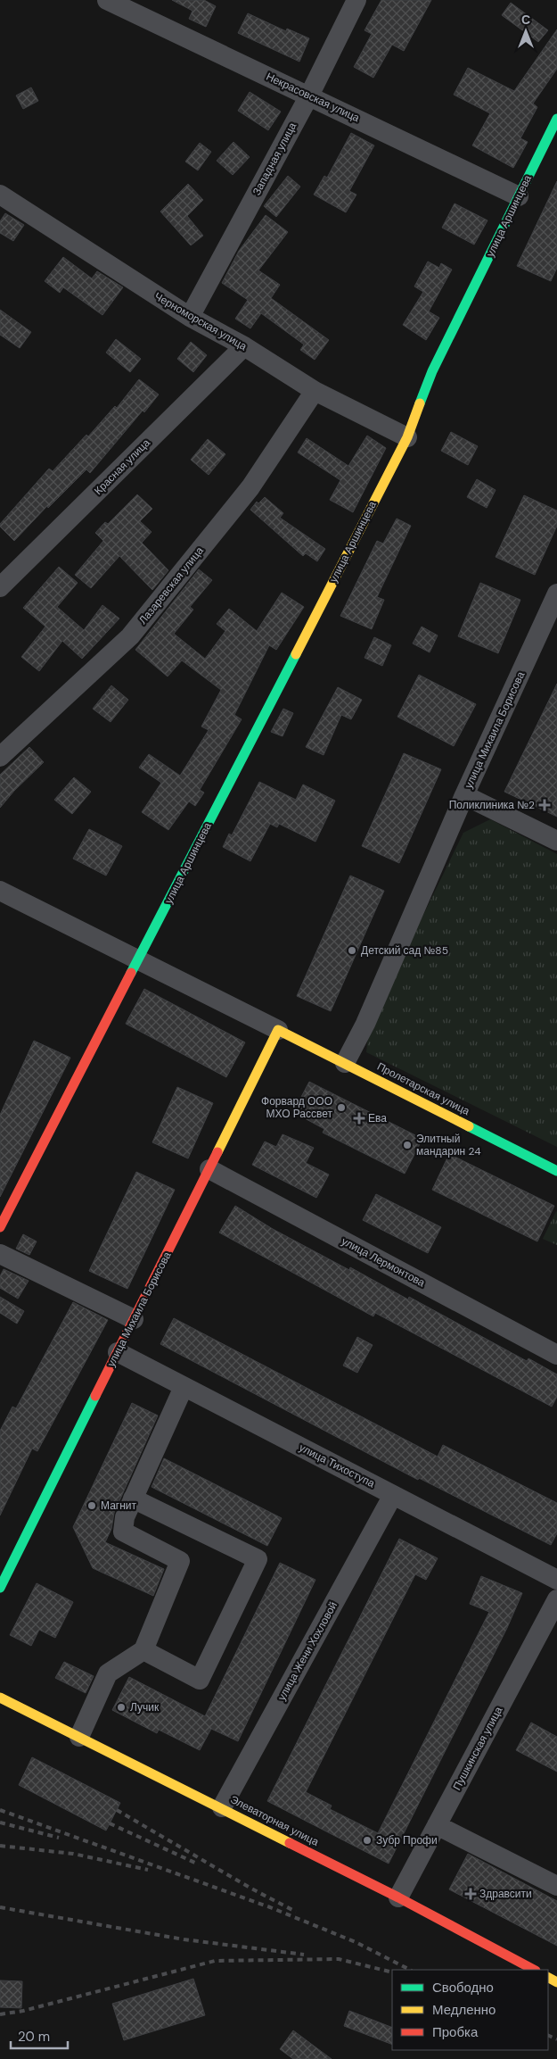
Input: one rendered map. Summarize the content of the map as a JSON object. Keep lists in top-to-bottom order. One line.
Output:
{"streets":{"street":["Некрасовская улица","Западная улица","улица Аршинцева","Черноморская улица","Красная улица","Лазаревская улица","улица Михаила Борисова","Пролетарская улица","улица Лермонтова","улица Тихоступа","улица Жени Хохловой","Пушкинская улица","Элеваторная улица"]},"crossings":[["Некрасовская улица","Западная улица"],["Некрасовская улица","улица Аршинцева"],["Западная улица","Черноморская улица"],["улица Аршинцева","Черноморская улица"],["Черноморская улица","Красная улица"],["Черноморская улица","Лазаревская улица"],["улица Михаила Борисова","Пролетарская улица"],["улица Михаила Борисова","улица Лермонтова"],["улица Михаила Борисова","улица Тихоступа"],["улица Тихоступа","улица Жени Хохловой"],["улица Жени Хохловой","Элеваторная улица"],["Пушкинская улица","Элеваторная улица"]],"places":{"health":["Поликлиника №2","Ева","Здравсити"],"other":["Детский сад №85","Форвард ООО МХО Рассвет","Элитный мандарин 24","Магнит","Лучик","Зубр Профи"]},"legend":["Свободно","Медленно","Пробка"],"scale_bar":"20 m","north":"top"}
